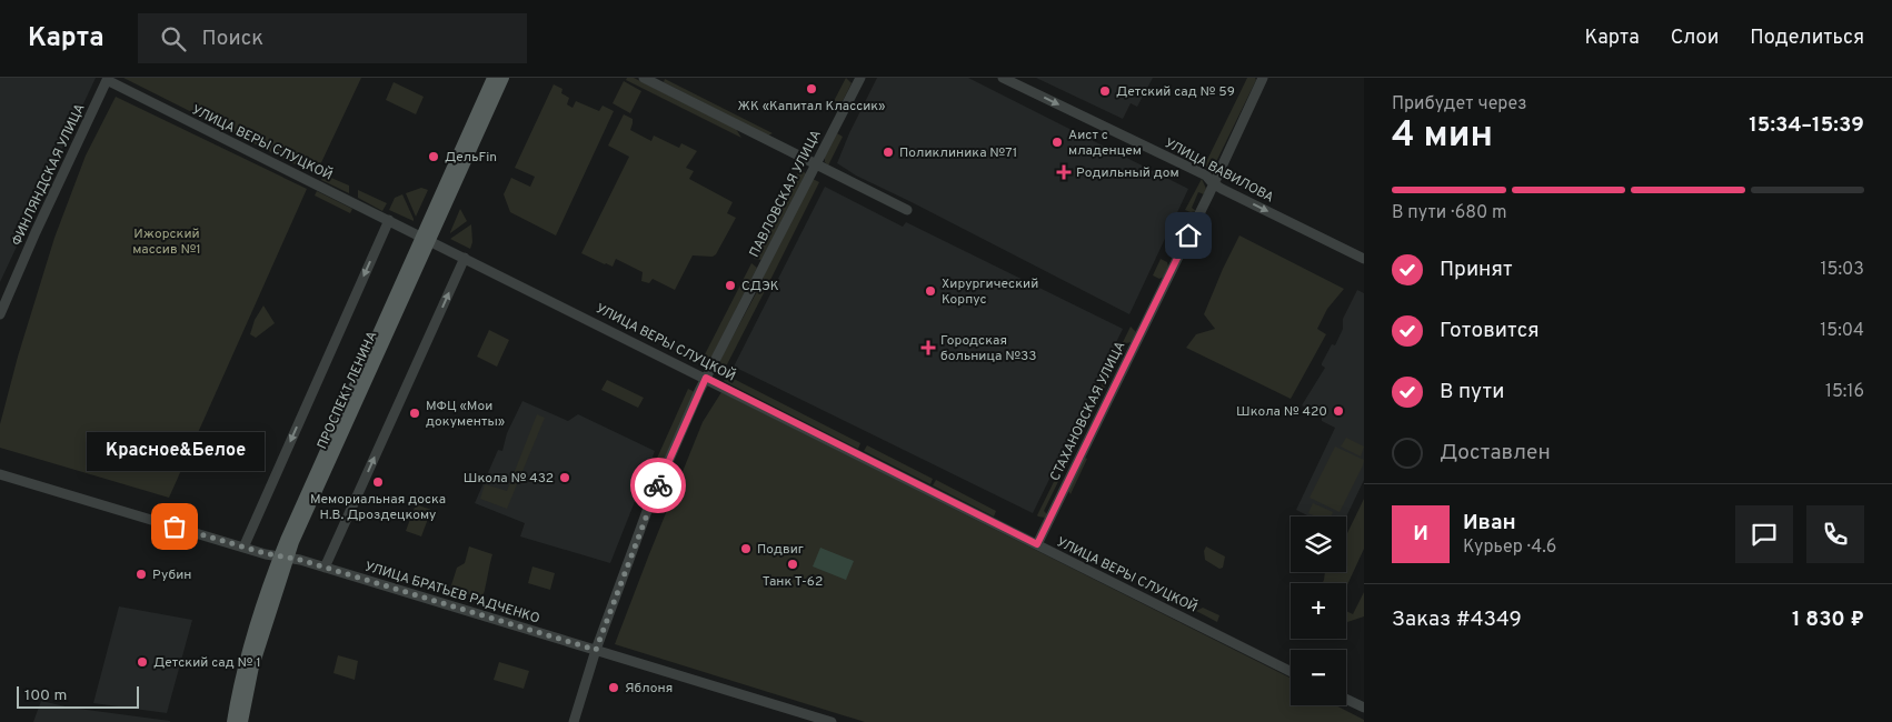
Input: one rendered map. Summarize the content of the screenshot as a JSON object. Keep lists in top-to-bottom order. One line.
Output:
{"streets":{"main road":["ПРОСПЕКТ ЛЕНИНА"],"street":["УЛИЦА ВЕРЫ СЛУЦКОЙ","УЛИЦА ВАВИЛОВА","ФИНЛЯНДСКАЯ УЛИЦА","ПАВЛОВСКАЯ УЛИЦА","СТАХАНОВСКАЯ УЛИЦА","УЛИЦА БРАТЬЕВ РАДЧЕНКО"]},"crossings":[["УЛИЦА ВЕРЫ СЛУЦКОЙ","ФИНЛЯНДСКАЯ УЛИЦА"],["УЛИЦА ВЕРЫ СЛУЦКОЙ","ПАВЛОВСКАЯ УЛИЦА"],["УЛИЦА ВЕРЫ СЛУЦКОЙ","ПРОСПЕКТ ЛЕНИНА"],["УЛИЦА ВЕРЫ СЛУЦКОЙ","СТАХАНОВСКАЯ УЛИЦА"],["УЛИЦА ВАВИЛОВА","СТАХАНОВСКАЯ УЛИЦА"],["ПАВЛОВСКАЯ УЛИЦА","УЛИЦА БРАТЬЕВ РАДЧЕНКО"],["ПРОСПЕКТ ЛЕНИНА","УЛИЦА БРАТЬЕВ РАДЧЕНКО"]],"one_way":["УЛИЦА ВАВИЛОВА"],"parks":["Ижорский массив №1"],"places":{"other":["ЖК «Капитал Классик»","Детский сад № 59","Аист с младенцем","Поликлиника №71","ДельFin","СДЭК","Хирургический Корпус","Школа № 420","МФЦ «Мои документы»","Школа № 432","Мемориальная доска Н.В. Дроздецкому","Красное&Белое","Подвиг","Танк Т-62","Рубин","Детский сад № 1","Яблоня"],"health":["Родильный дом","Городская больница №33"]},"scale_bar":"100 m","page":{"header":"Карта","search":"Поиск","nav":["Карта","Слои","Поделиться"],"heading":["4 мин","Прибудет через","15:34–15:39"],"panel":["Иван","Курьер · 4.6","Заказ #4349","1 830 ₽"],"bar":"В пути · 680 m","list":[["Принят","15:03"],["Готовится","15:04"],["В пути","15:16"],"Доставлен"],"bubble":"Красное&Белое","round":"И","map_buttons":["+","−"],"scale":"100 m"}}
